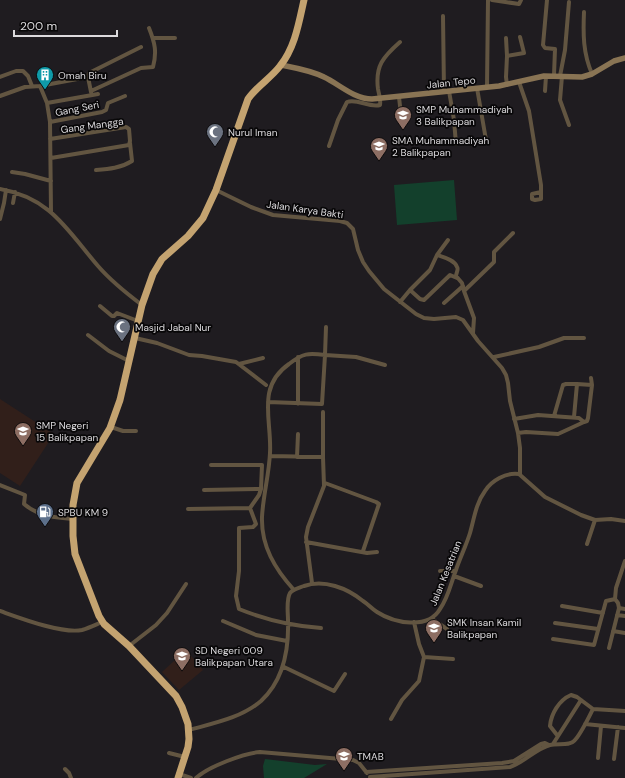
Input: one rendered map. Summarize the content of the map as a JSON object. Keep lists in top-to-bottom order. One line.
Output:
{"streets":{"street":["Jalan Tepo","Gang Seri","Gang Mangga","Jalan Karya Bakti","Jalan Kesatrian"]},"crossings":[["Jalan Karya Bakti","Jalan Kesatrian"]],"places":{"building":["Omah Biru"],"school or university":["SMP Muhammadiyah 3 Balikpapan","SMA Muhammadiyah 2 Balikpapan","SMP Negeri 15 Balikpapan","SMK Insan Kamil Balikpapan","SD Negeri 009 Balikpapan Utara","TMAB"],"mosque":["Nurul Iman","Masjid Jabal Nur"],"fuel station":["SPBU KM 9"]},"scale_bar":"200 m"}
